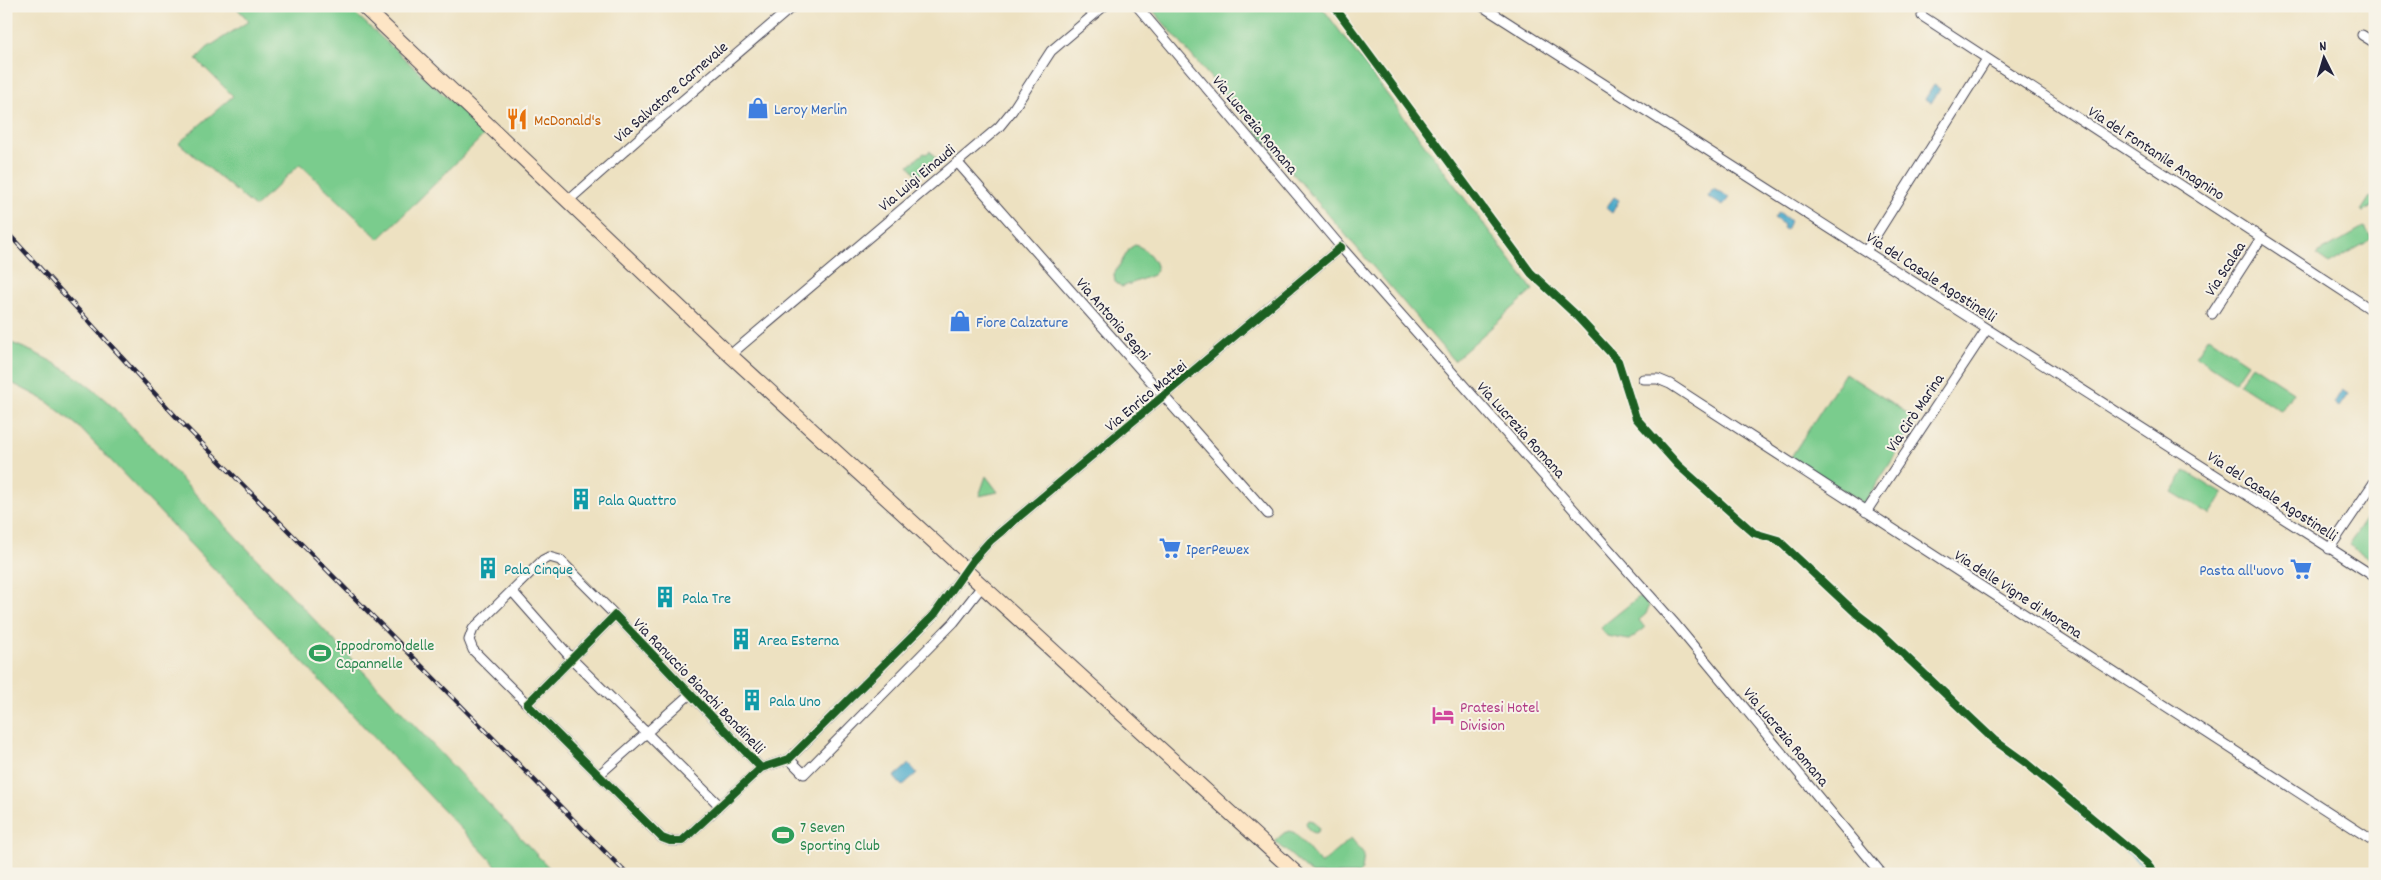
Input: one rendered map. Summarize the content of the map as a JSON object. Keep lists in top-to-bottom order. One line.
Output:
{"streets":{"street":["Via Salvatore Carnevale","Via Lucrezia Romana","Via del Fontanile Anagnino","Via Luigi Einaudi","Via Scalea","Via del Casale Agostinelli","Via Antonio Segni","Via Enrico Mattei","Via Cirò Marina","Via delle Vigne di Morena","Via Ranuccio Bianchi Bandinelli"]},"crossings":[["Via Lucrezia Romana","Via Enrico Mattei"],["Via del Fontanile Anagnino","Via Scalea"],["Via Luigi Einaudi","Via Antonio Segni"],["Via del Casale Agostinelli","Via Cirò Marina"],["Via Antonio Segni","Via Enrico Mattei"],["Via Enrico Mattei","Via Ranuccio Bianchi Bandinelli"],["Via Cirò Marina","Via delle Vigne di Morena"]],"places":{"shop":["Leroy Merlin","Fiore Calzature"],"restaurant":["McDonald's"],"building":["Pala Quattro","Pala Cinque","Pala Tre","Area Esterna","Pala Uno"],"supermarket":["IperPewex","Pasta all'uovo"],"sports":["Ippodromo delle Capannelle","7 Seven Sporting Club"],"hotel":["Pratesi Hotel Division"]},"north":"top"}
